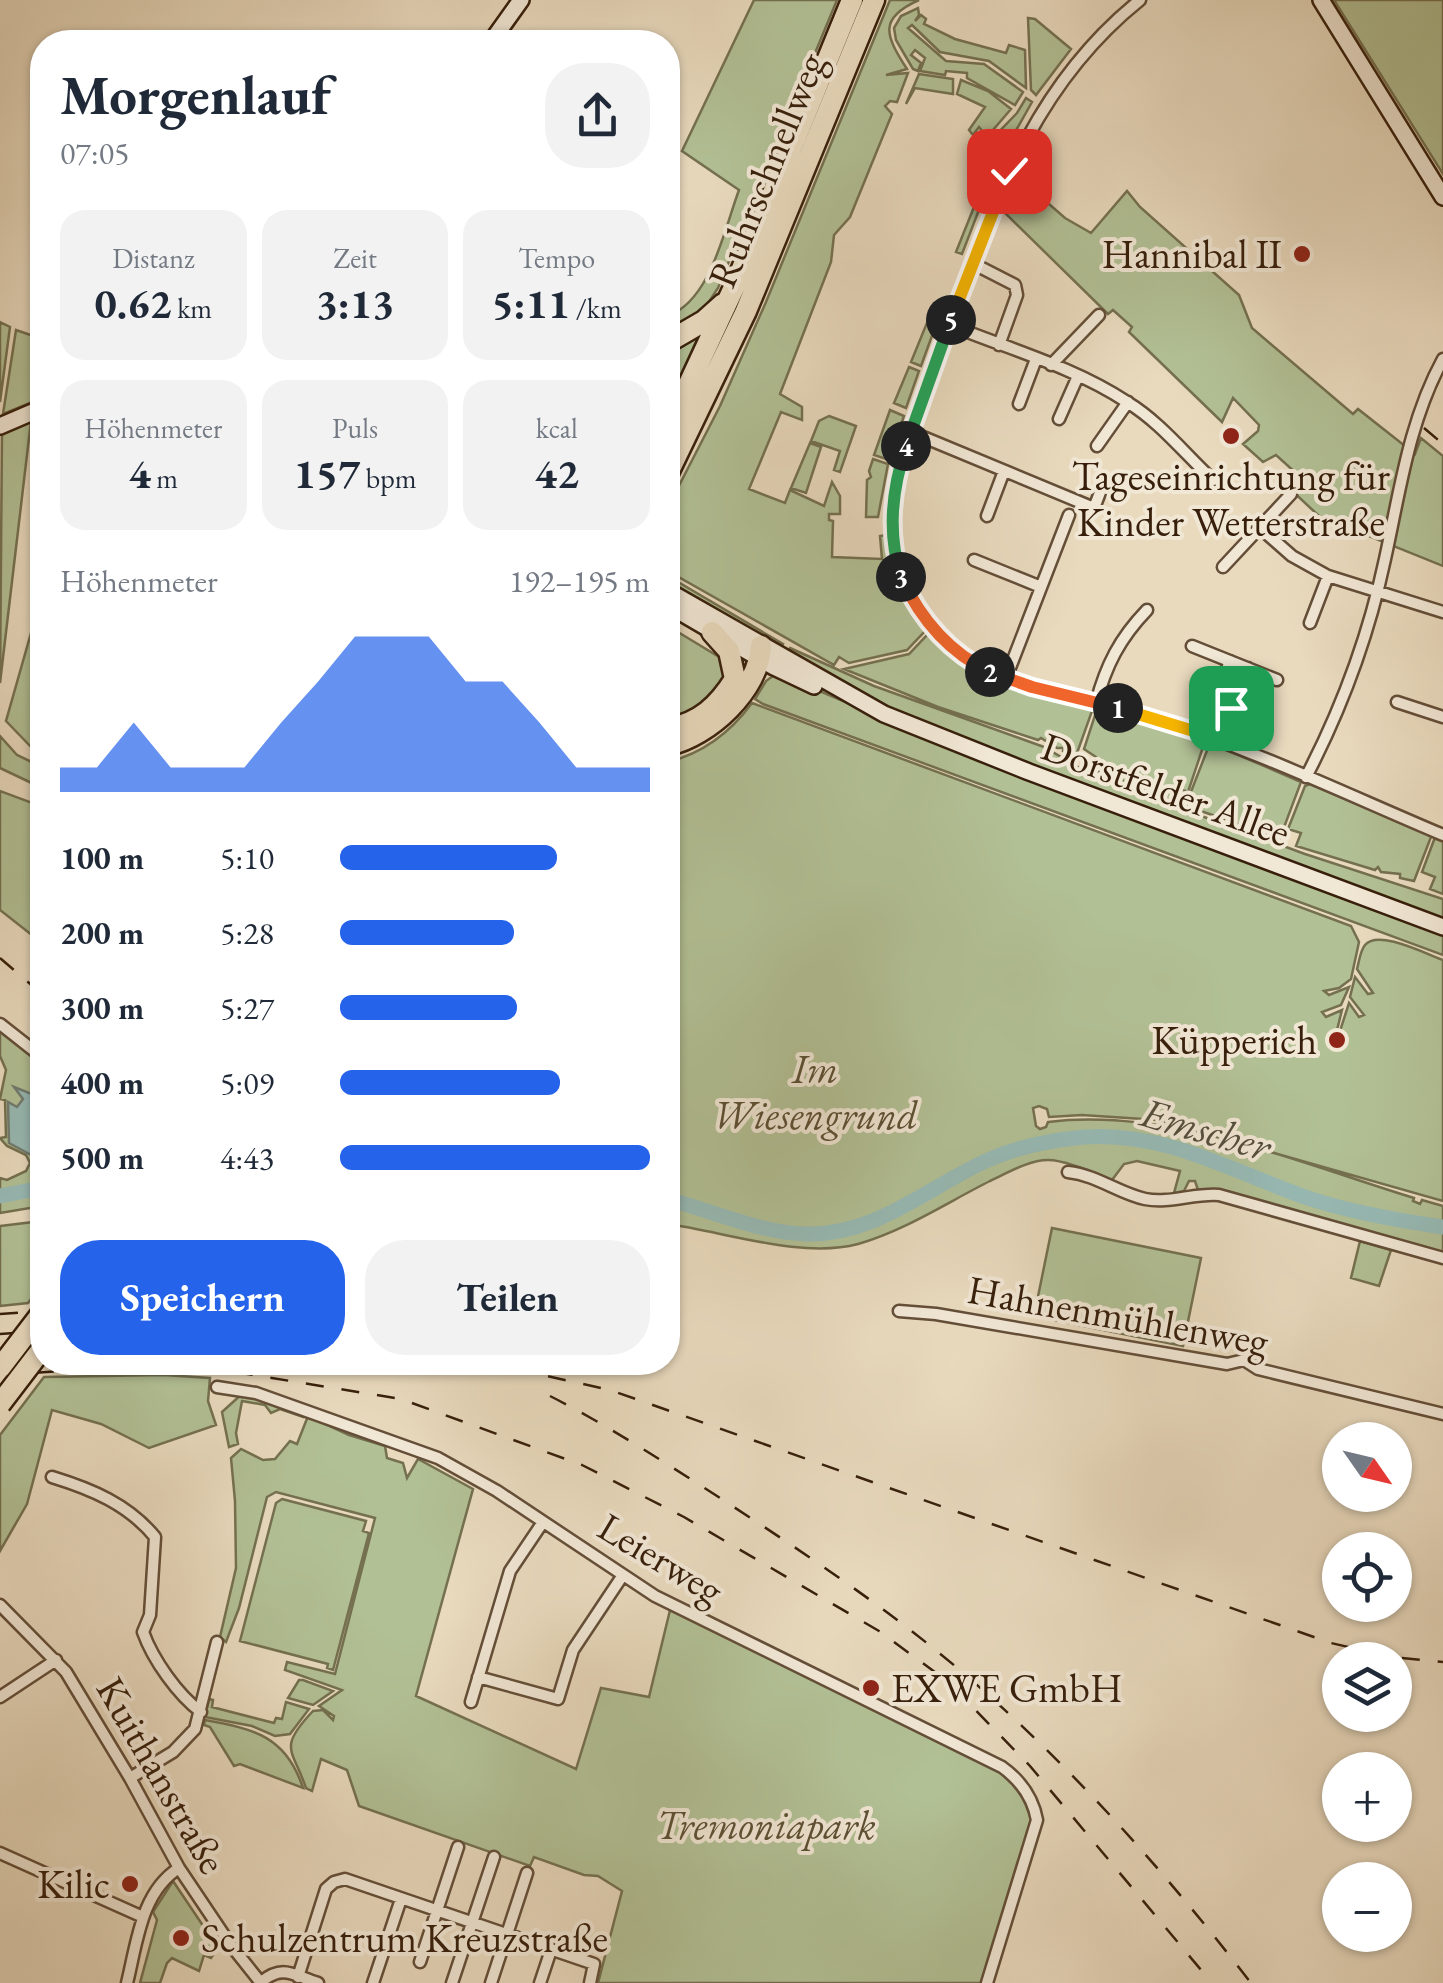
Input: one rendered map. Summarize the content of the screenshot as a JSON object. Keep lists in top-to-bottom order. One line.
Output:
{"streets":{"highway":["Ruhrschnellweg"],"main road":["Dorstfelder Allee"],"street":["Hahnenmühlenweg","Leierweg","Kuithanstraße"]},"water":["Emscher"],"parks":["Im Wiesengrund","Tremoniapark"],"places":["Hannibal Ⅱ","Tageseinrichtung für Kinder Wetterstraße","Küpperich","EXWE GmbH","Kilic","Schulzentrum Kreuzstraße"],"north":"bottom right","page":{"heading":["Morgenlauf","07:05"],"stats":[["Distanz","0.62 km"],["Zeit","3:13"],["Tempo","5:11 /km"],["Höhenmeter","4 m"],["Puls","157 bpm"],["kcal","42"]],"pins":["5","4","3","2","1"],"chart":["Höhenmeter","192–195 m"],"list":[{"name":"100 m","note":"5:10"},{"name":"200 m","note":"5:28"},{"name":"300 m","note":"5:27"},{"name":"400 m","note":"5:09"},{"name":"500 m","note":"4:43"}],"buttons":["Speichern","Teilen"],"map_buttons":["+","−"]}}
